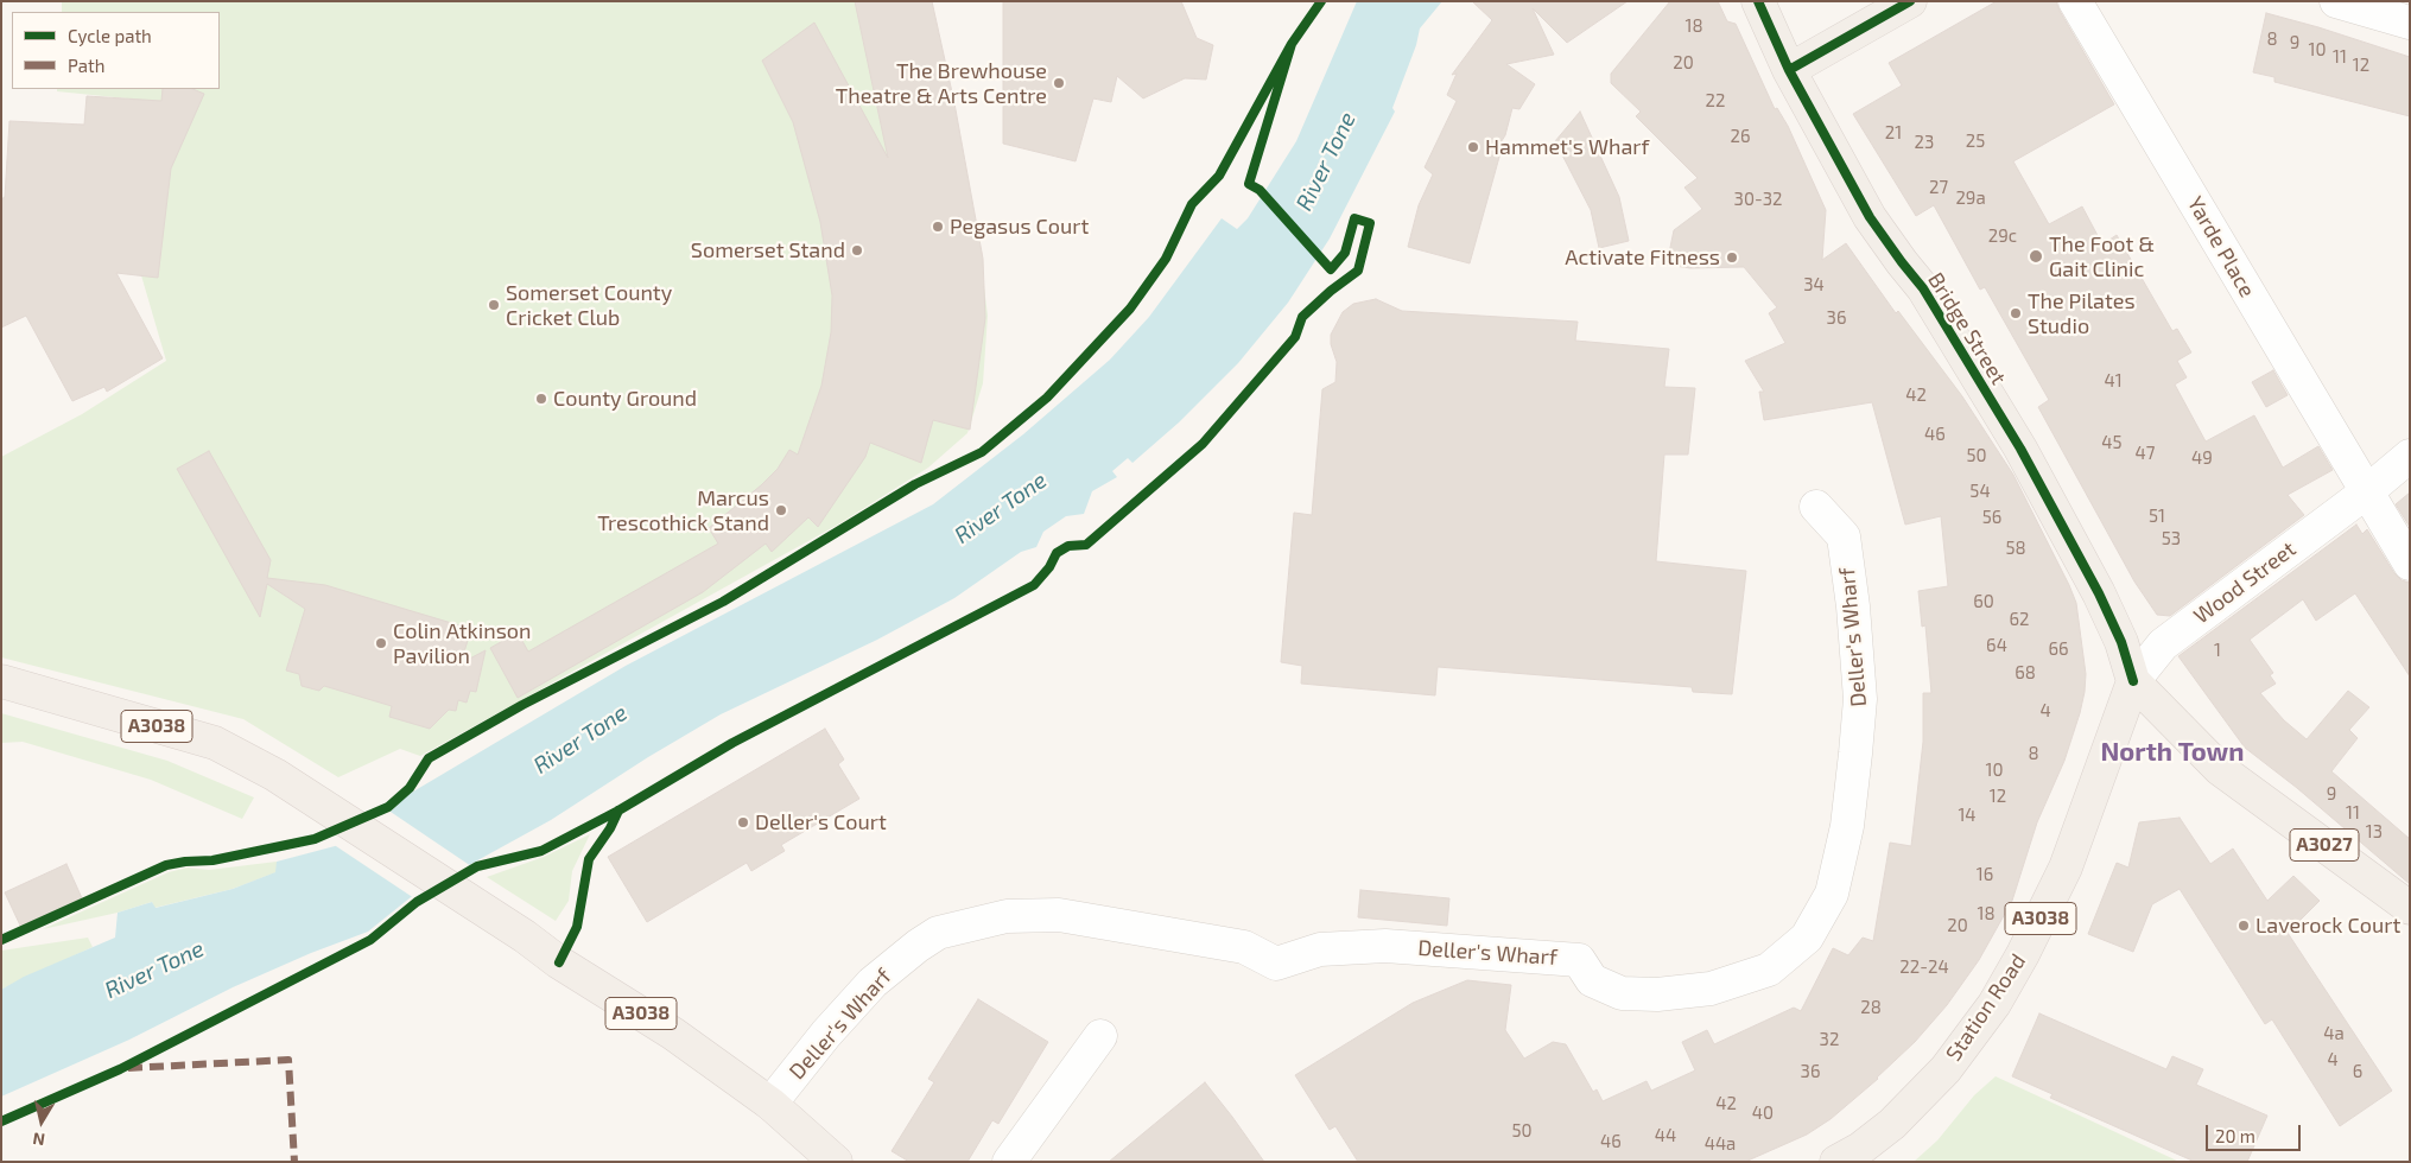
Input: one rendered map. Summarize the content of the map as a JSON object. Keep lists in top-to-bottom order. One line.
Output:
{"streets":{"main road":["Bridge Street","A3038","A3027","Station Road"],"street":["Yarde Place","Wood Street","Deller's Wharf"]},"crossings":[["Yarde Place","Wood Street"],["Bridge Street","Wood Street"],["Bridge Street","A3027"],["Bridge Street","Station Road"],["Wood Street","A3027"],["Wood Street","Station Road"],["Deller's Wharf","A3038"],["A3027","Station Road"]],"districts":["North Town"],"water":["River Tone"],"places":["The Brewhouse Theatre & Arts Centre","Hammet's Wharf","Pegasus Court","Somerset Stand","The Foot & Gait Clinic","Activate Fitness","Somerset County Cricket Club","The Pilates Studio","County Ground","Marcus Trescothick Stand","Colin Atkinson Pavilion","Deller's Court","Laverock Court"],"house_numbers":["18","8","9","10","11","20","12","22","21","26","25","23","27","29a","30-32","29c","34","36","41","42","46","45","47","50","49","54","51","56","53","58","60","62","64","66","1","68","4","8","10","9","12","11","14","13","16","18","20","22-24","28","4a","32","4","36","6","42","40","50","44","46","44a"],"legend":["Cycle path","Path"],"scale_bar":"20 m","north":"bottom"}
